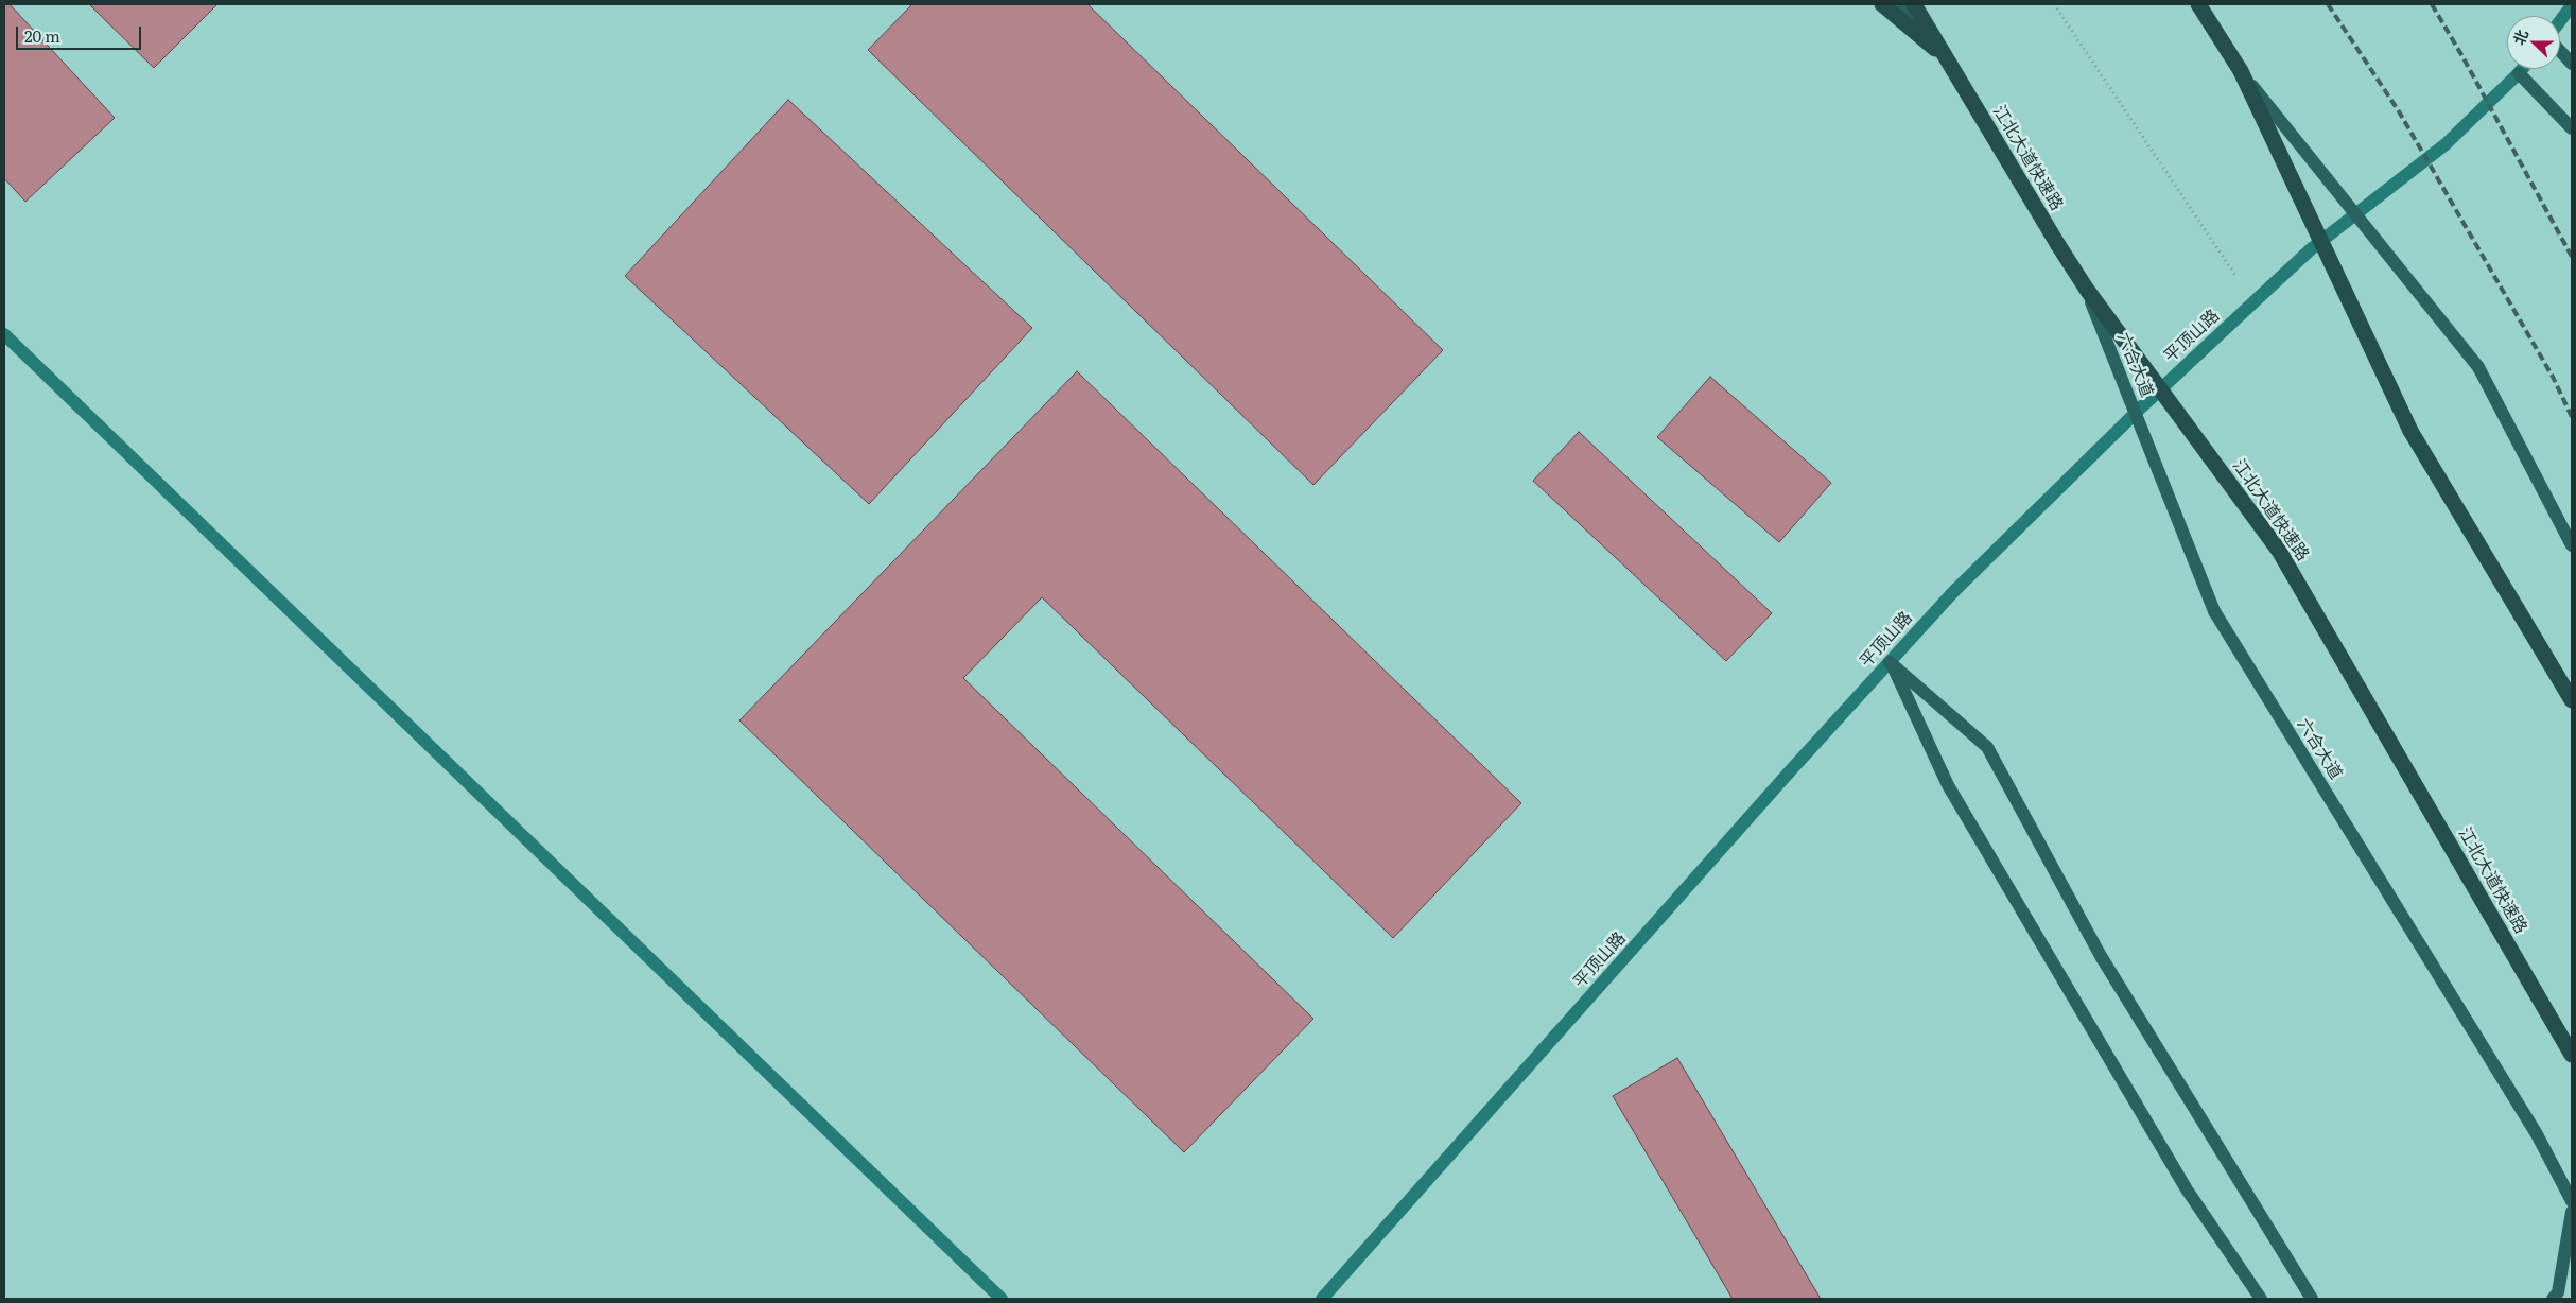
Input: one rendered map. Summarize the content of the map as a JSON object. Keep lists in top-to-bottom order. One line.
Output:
{"streets":{"highway":["江北大道快速路"],"main road":["六合大道"],"street":["平顶山路"]},"crossings":[["江北大道快速路","六合大道"]],"scale_bar":"20 m","north":"left"}
